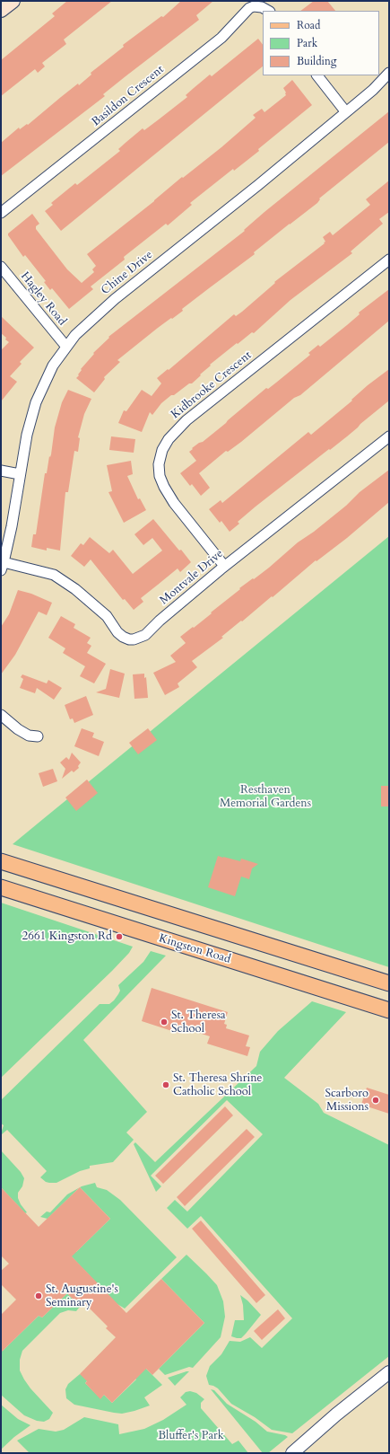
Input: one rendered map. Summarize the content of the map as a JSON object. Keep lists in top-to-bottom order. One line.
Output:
{"streets":{"main road":["Kingston Road"],"street":["Basildon Crescent","Chine Drive","Hagley Road","Kidbrooke Crescent","Montvale Drive"]},"crossings":[["Chine Drive","Hagley Road"],["Chine Drive","Montvale Drive"],["Kidbrooke Crescent","Montvale Drive"]],"parks":["Resthaven Memorial Gardens","Bluffer's Park"],"places":["2661 Kingston Rd","St. Theresa School","St. Theresa Shrine Catholic School","Scarboro Missions","St. Augustine's Seminary"],"legend":["Road","Park","Building"]}
